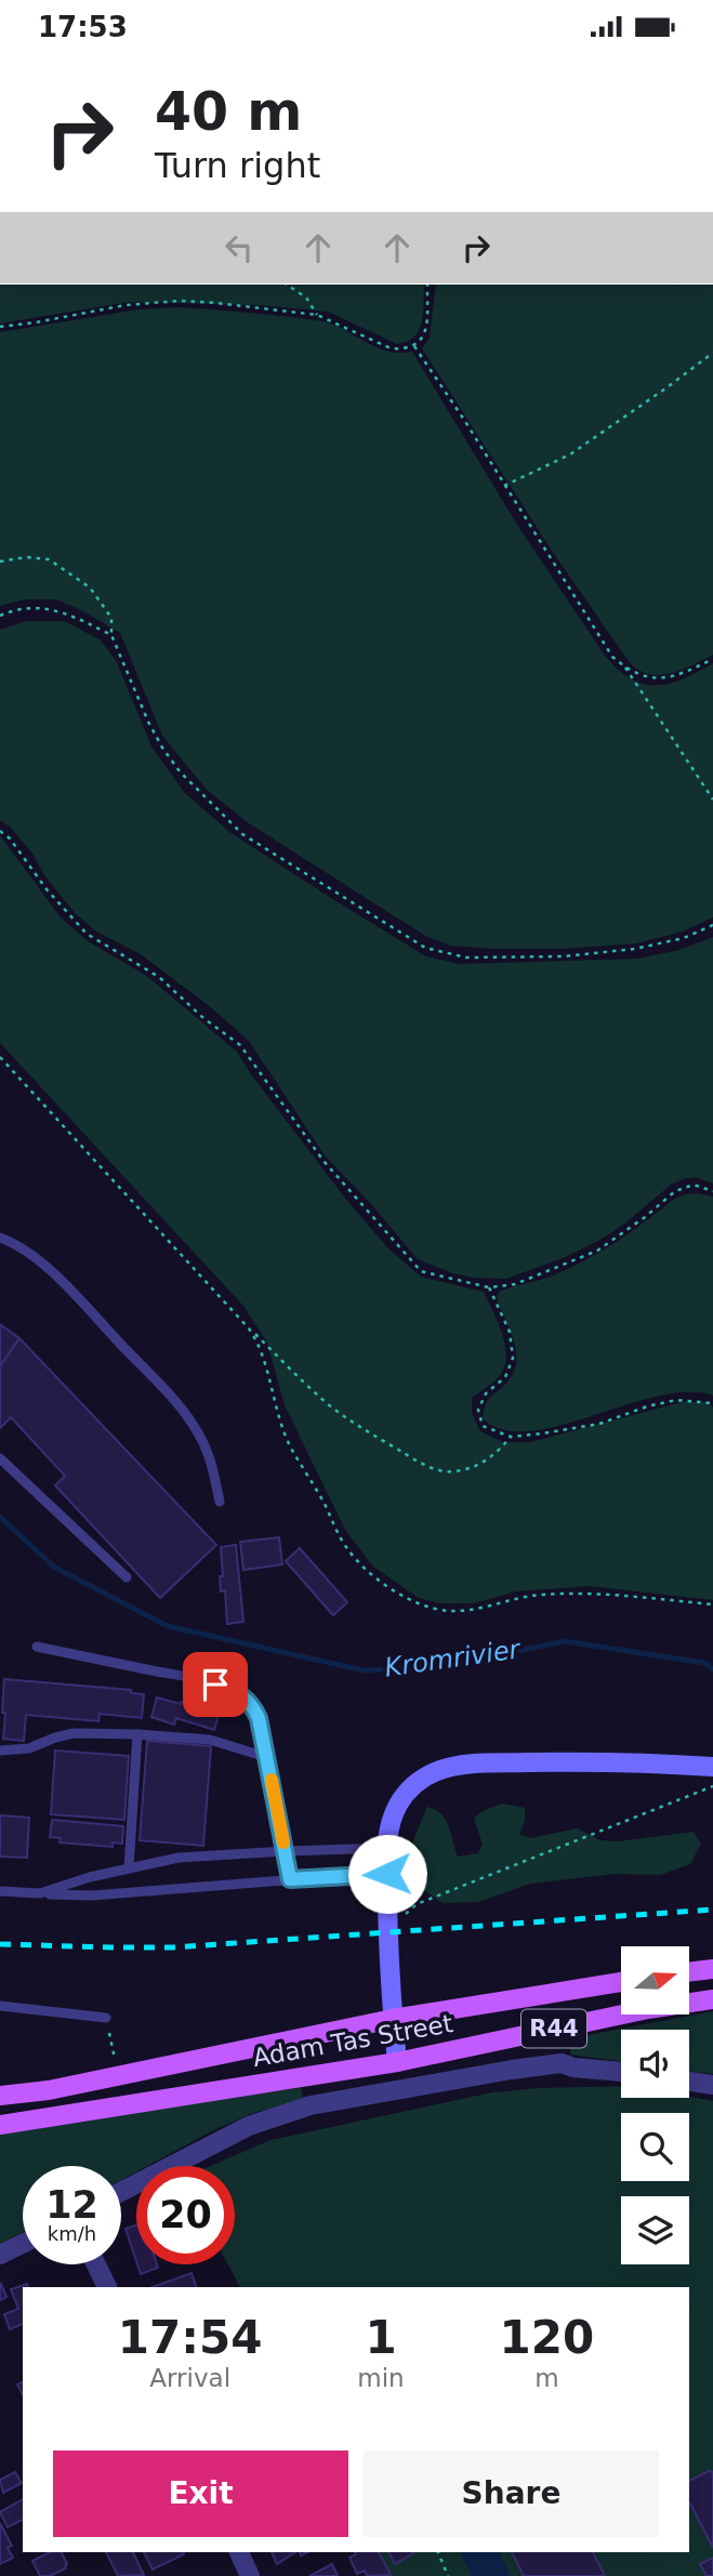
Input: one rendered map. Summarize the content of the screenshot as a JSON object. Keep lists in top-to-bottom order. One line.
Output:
{"streets":{"main road":["R44","Adam Tas Street"]},"water":["Kromrivier"],"north":"right","page":{"status":"17:53","turn":["40 m","Turn right"],"speed":"12 km/h","limit":"20","eta":["17:54","Arrival","1","min","120","m"],"buttons":["Exit","Share"]}}
